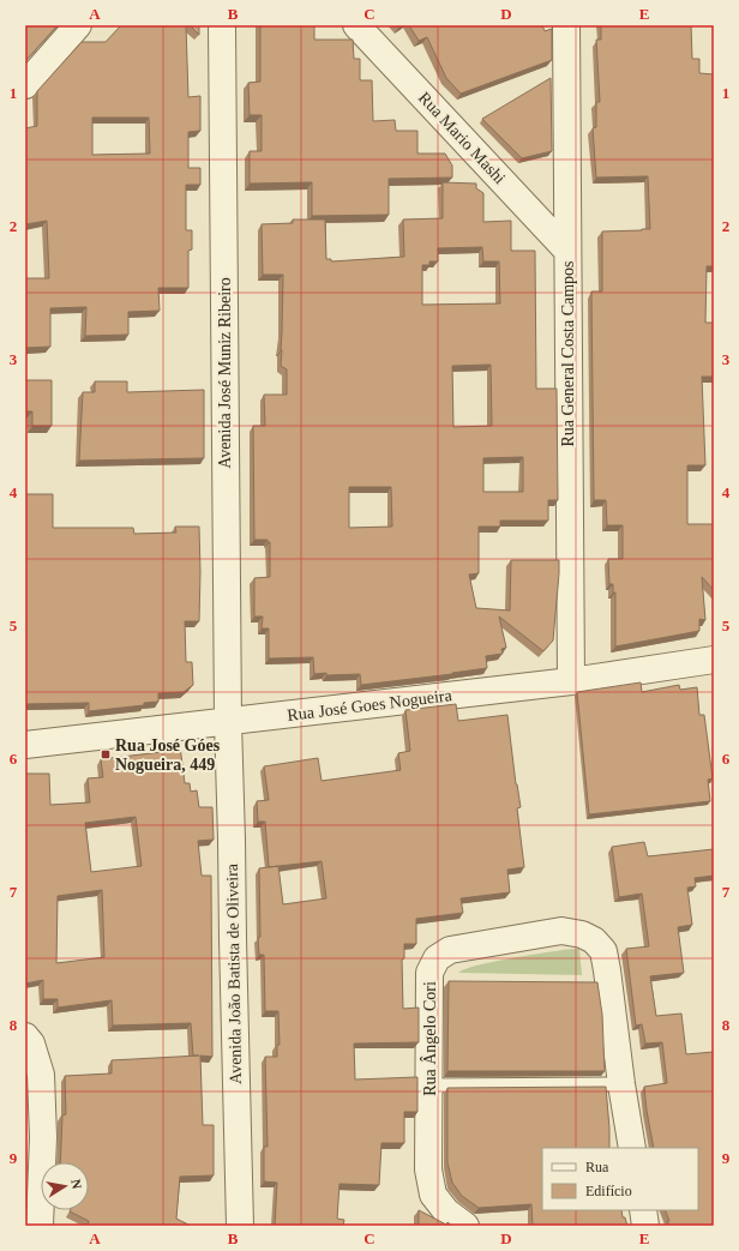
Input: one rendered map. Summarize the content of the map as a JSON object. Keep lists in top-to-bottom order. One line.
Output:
{"streets":{"street":["Rua Mario Mashi","Rua General Costa Campos","Avenida José Muniz Ribeiro","Rua José Goes Nogueira","Avenida João Batista de Oliveira","Rua Ângelo Cori"]},"crossings":[["Rua Mario Mashi","Rua General Costa Campos"],["Rua General Costa Campos","Rua José Goes Nogueira"],["Avenida José Muniz Ribeiro","Rua José Goes Nogueira"],["Avenida José Muniz Ribeiro","Avenida João Batista de Oliveira"],["Rua José Goes Nogueira","Avenida João Batista de Oliveira"]],"places":{"transit":["Rua José Góes Nogueira, 449"]},"legend":["Rua","Edifício"],"north":"right","grid":{"columns":["A","B","C","D","E"],"rows":["1","2","3","4","5","6","7","8","9"]}}
